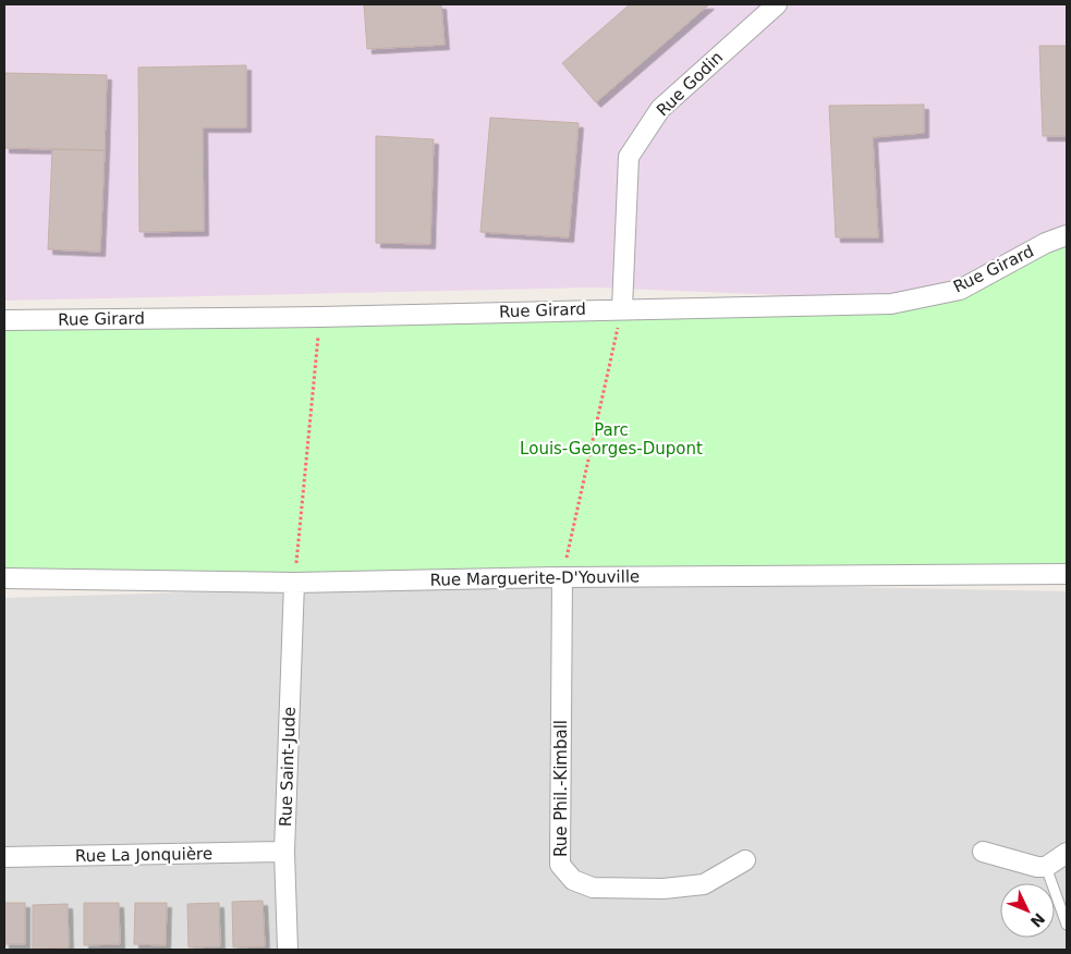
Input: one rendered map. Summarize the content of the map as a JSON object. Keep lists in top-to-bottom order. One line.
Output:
{"streets":{"street":["Rue Godin","Rue Girard","Rue Marguerite-D'Youville","Rue Saint-Jude","Rue Phil.-Kimball","Rue La Jonquière"]},"crossings":[["Rue Godin","Rue Girard"],["Rue Marguerite-D'Youville","Rue Saint-Jude"],["Rue Marguerite-D'Youville","Rue Phil.-Kimball"],["Rue Saint-Jude","Rue La Jonquière"]],"parks":["Parc Louis-Georges-Dupont"],"north":"bottom right"}
